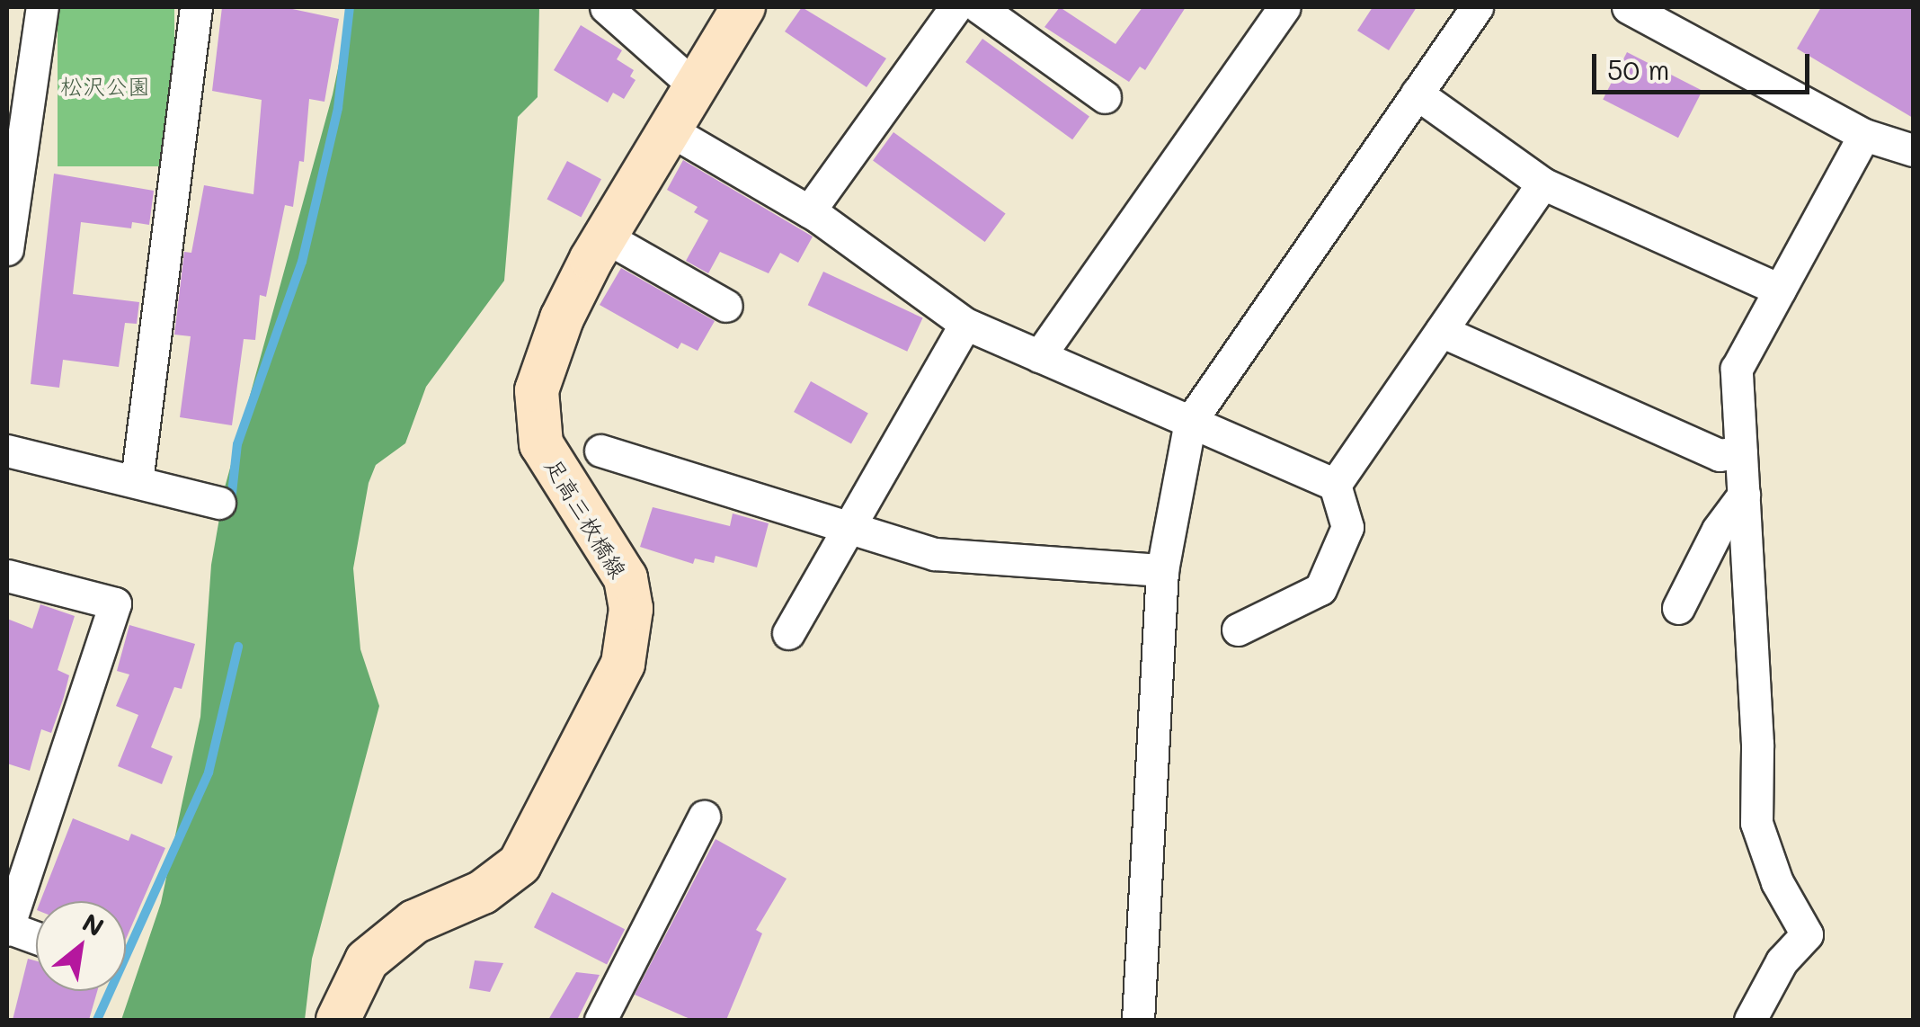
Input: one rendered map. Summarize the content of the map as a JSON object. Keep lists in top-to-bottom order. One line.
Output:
{"streets":{"main road":["足高三枚橋線"]},"parks":["松沢公園"],"scale_bar":"50 m","north":"top right"}
